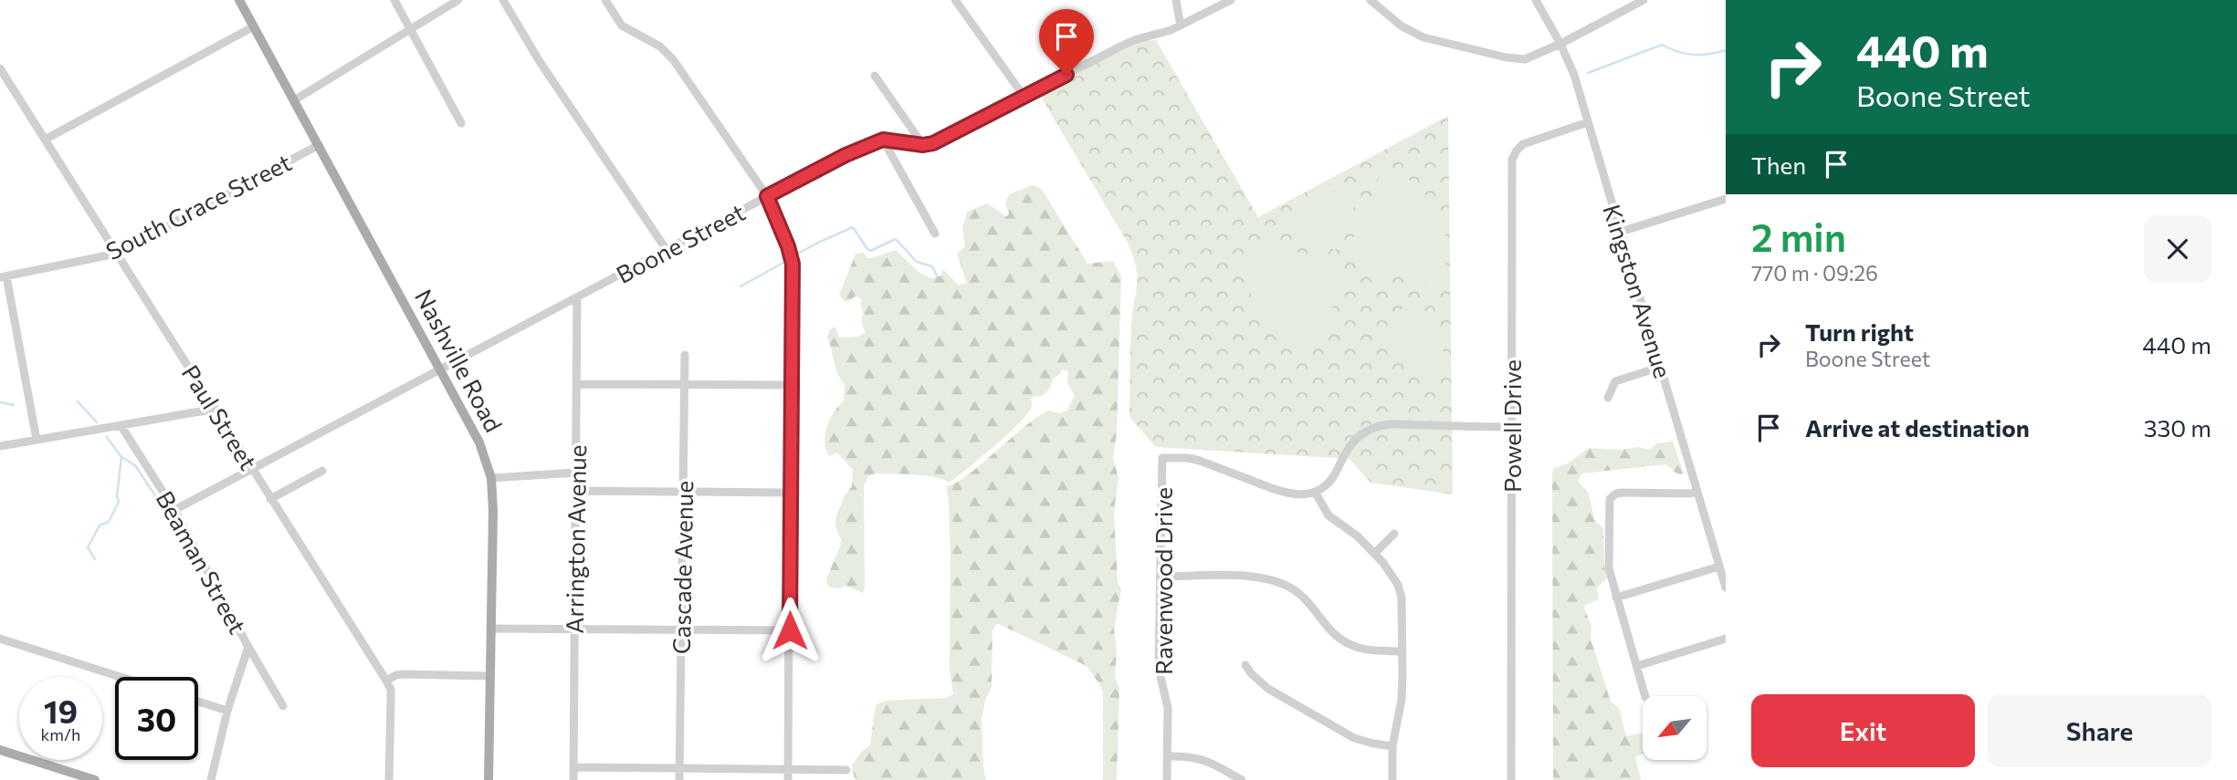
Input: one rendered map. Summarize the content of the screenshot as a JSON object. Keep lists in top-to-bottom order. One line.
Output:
{"streets":{"main road":["Nashville Road"],"street":["South Grace Street","Boone Street","Kingston Avenue","Paul Street","Powell Drive","Arrington Avenue","Beaman Street","Cascade Avenue","Ravenwood Drive"]},"crossings":[["South Grace Street","Nashville Road"],["South Grace Street","Paul Street"],["Boone Street","Nashville Road"],["Boone Street","Paul Street"],["Boone Street","Arrington Avenue"],["Boone Street","Beaman Street"],["Kingston Avenue","Powell Drive"]],"north":"bottom left","page":{"turn":["440 m","Boone Street"],"then":"Then","heading":["2 min","770 m · 09:26"],"list":[{"name":"Turn right","note":"Boone Street","value":"440 m"},{"name":"Arrive at destination","value":"330 m"}],"speed":"19 km/h","limit":"30","buttons":["Exit","Share"]}}
